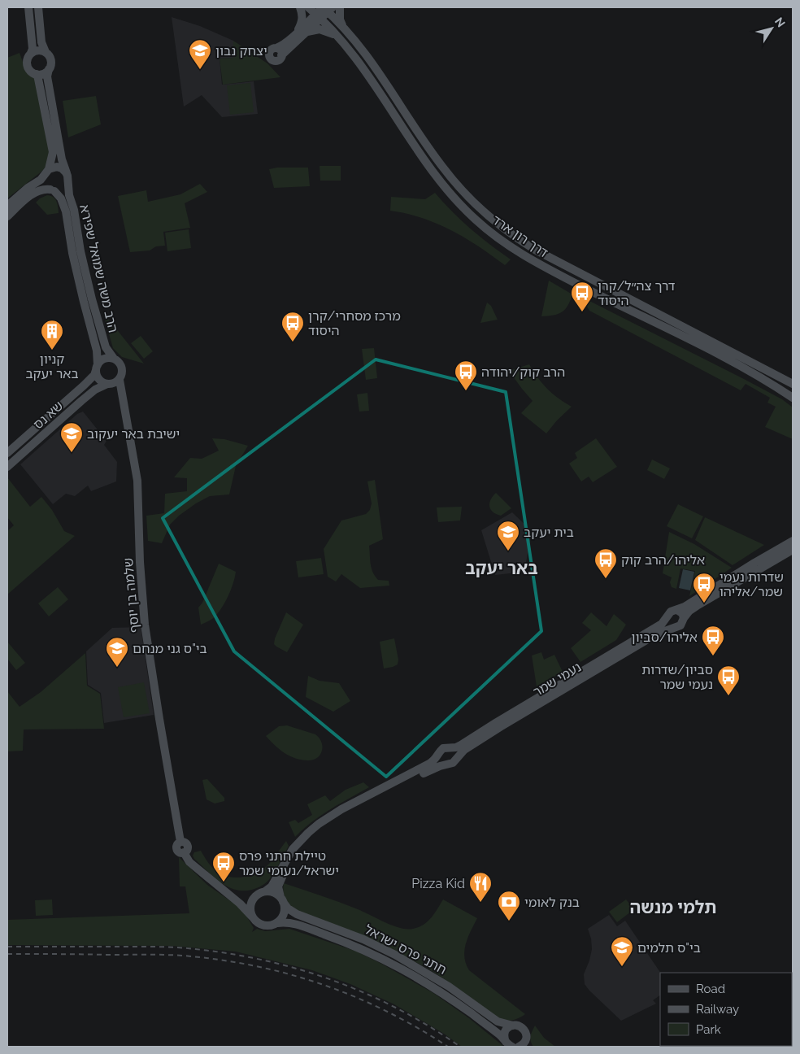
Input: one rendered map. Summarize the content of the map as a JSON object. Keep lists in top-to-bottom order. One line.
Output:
{"streets":{"main road":["דרך רון ארד","הרב משה שמואל שפירא","שא נס","שלמה בן יוסף","נעמי שמר","חתני פרס ישראל"]},"crossings":[["הרב משה שמואל שפירא","שא נס"],["הרב משה שמואל שפירא","שלמה בן יוסף"],["שא נס","שלמה בן יוסף"],["נעמי שמר","חתני פרס ישראל"]],"districts":["באר יעקב","תלמי מנשה"],"places":{"school or university":["יצחק נבון","ישיבת באר יעקוב","בית יעקב","בי\"ס גני מנחם","בי\"ס תלמים"],"bus stop":["דרך צה״ל/קרן היסוד","מרכז מסחרי/קרן היסוד","הרב קוק/יהודה","אליהו/הרב קוק","שדרות נעמי שמר/אליהו","אליהו/סביון","סביון/שדרות נעמי שמר","טיילת חתני פרס ישראל/נעומי שמר"],"building":["קניון באר יעקב"],"restaurant":["Pizza Kid"],"bank":["בנק לאומי"]},"legend":["Road","Railway","Park"],"north":"top right"}
